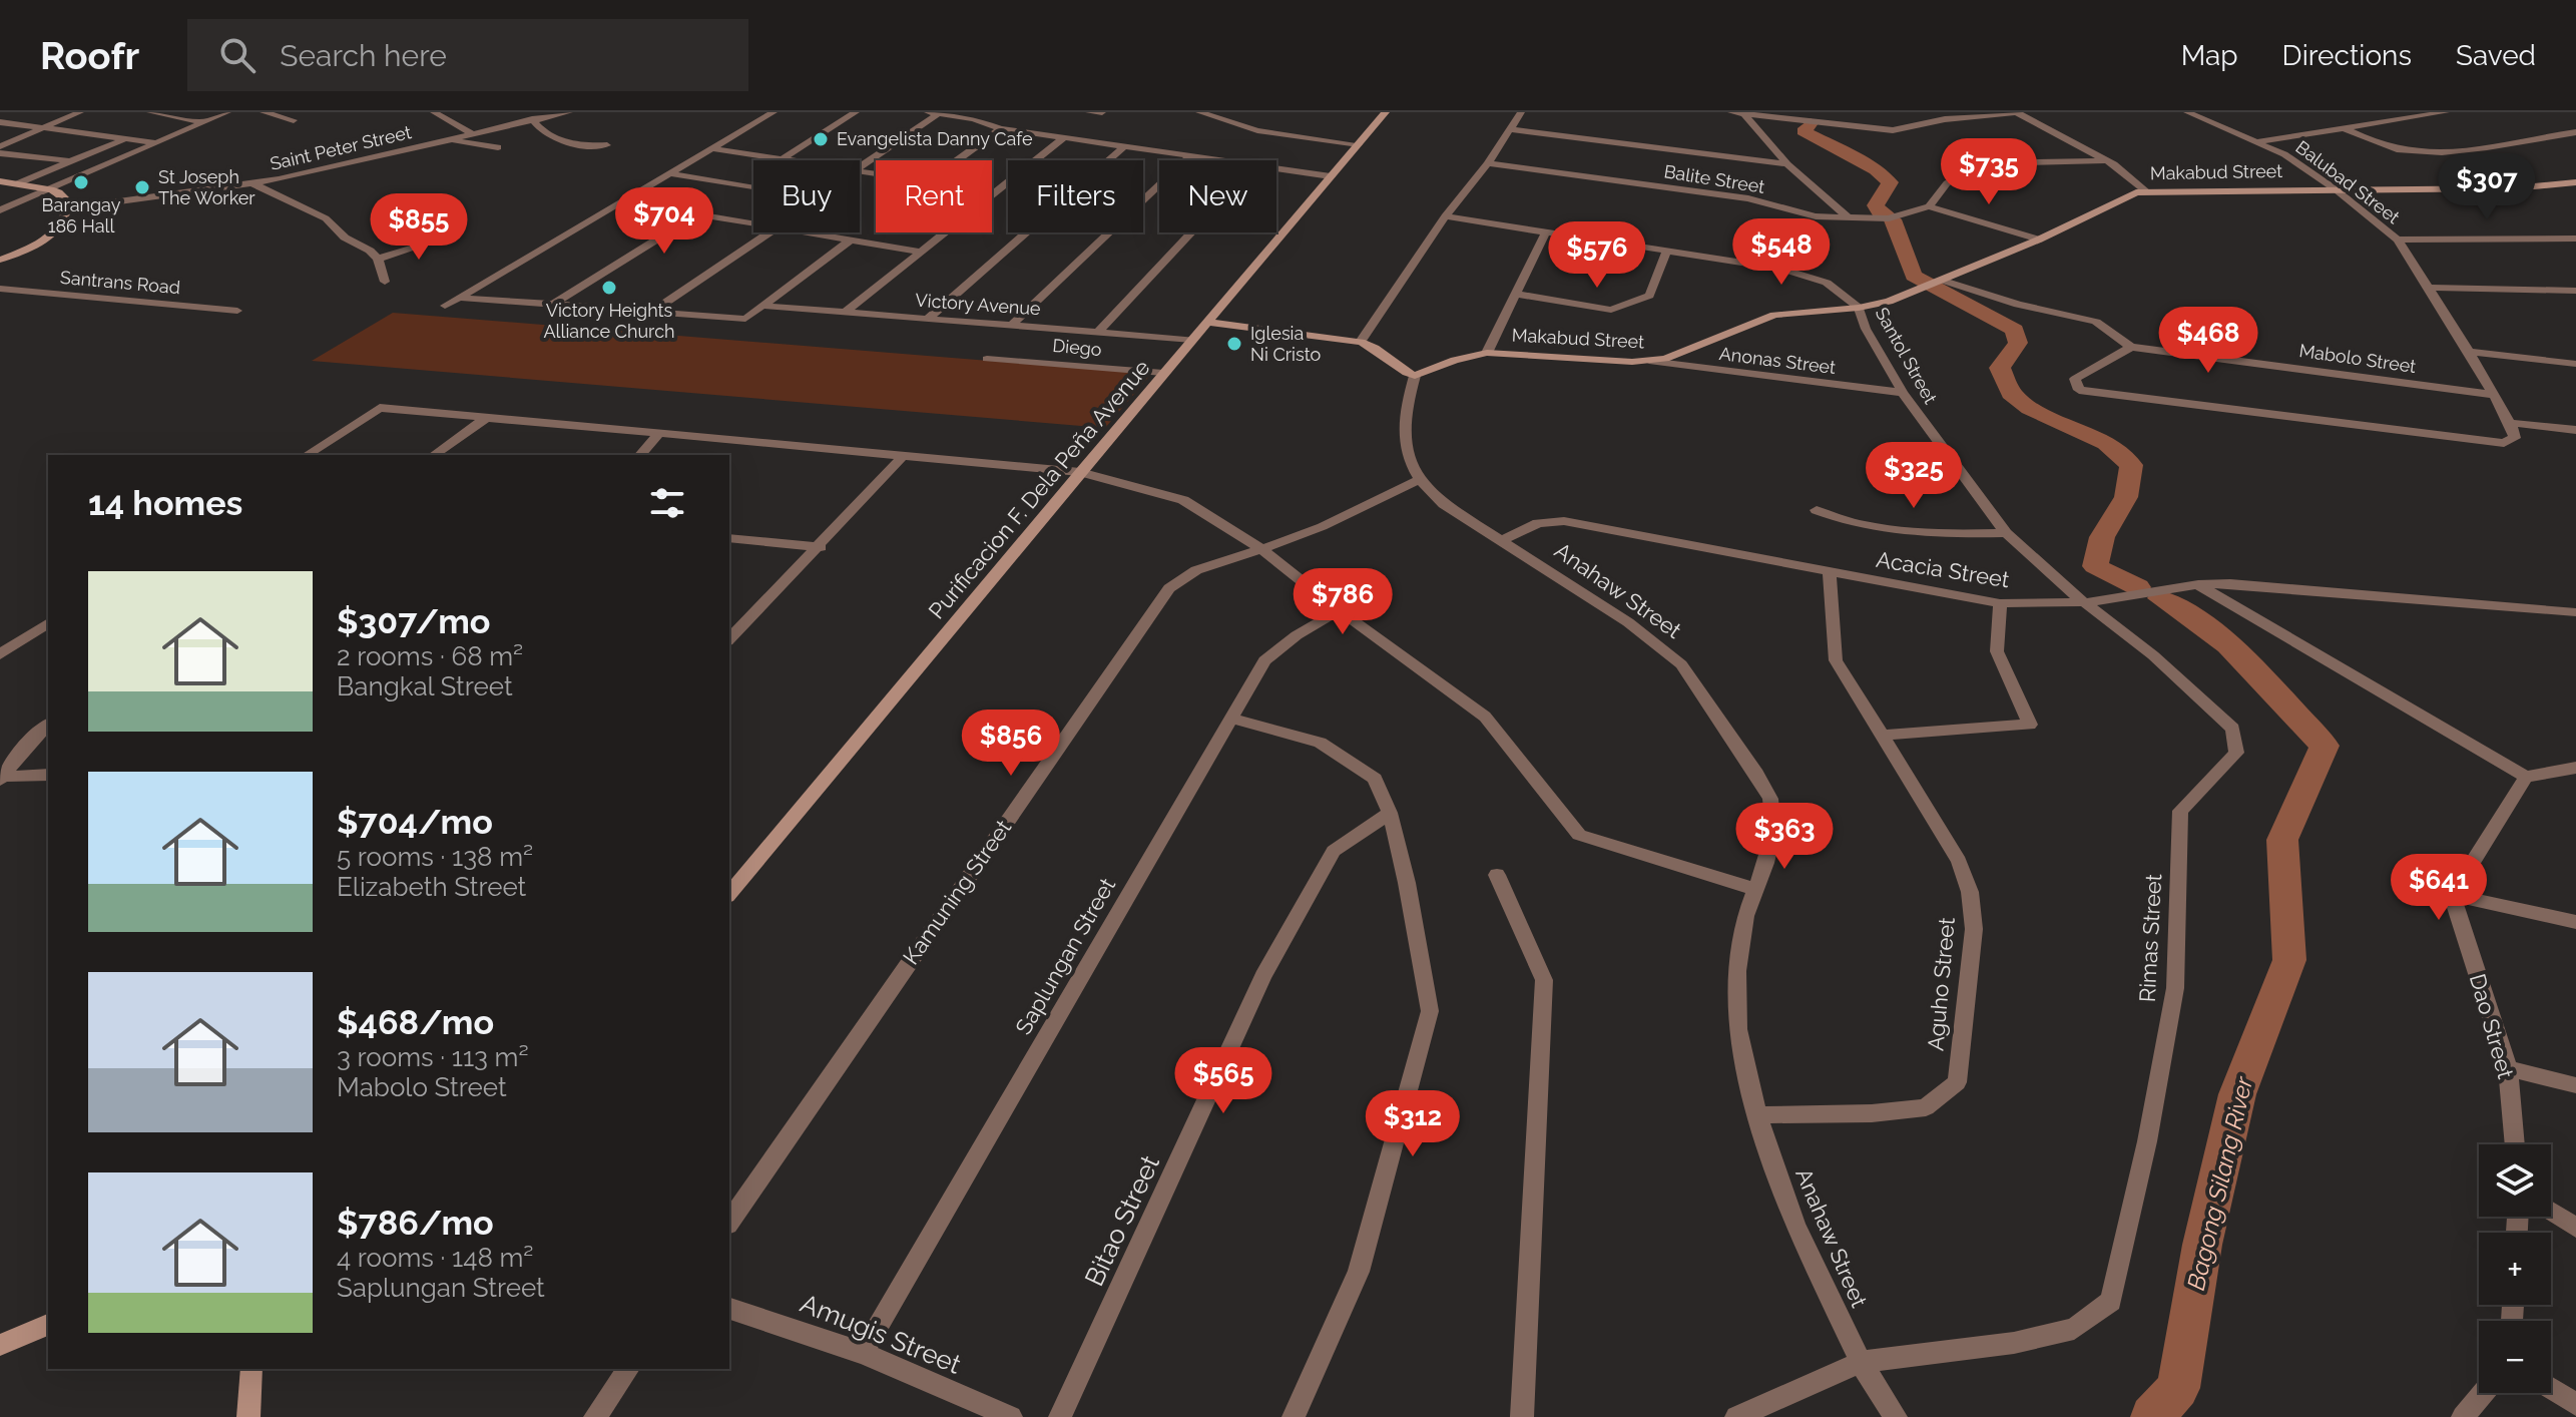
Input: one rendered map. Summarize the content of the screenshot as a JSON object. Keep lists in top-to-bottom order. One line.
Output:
{"streets":{"street":["Saint Peter Street","Makabud Street","Balite Street","Balubad Street","Santrans Road","Victory Avenue","Diego","Santol Street","Mabolo Street","Anonas Street","Purificacion F. Dela Peña Avenue","Acacia Street","Anahaw Street","Kamuning Street","Rimas Street","Saplungan Street","Aguho Street","Dao Street","Bitao Street","Amugis Street"]},"crossings":[["Makabud Street","Balubad Street"],["Makabud Street","Santol Street"],["Makabud Street","Mabolo Street"],["Makabud Street","Anonas Street"],["Makabud Street","Anahaw Street"],["Balubad Street","Mabolo Street"],["Victory Avenue","Purificacion F. Dela Peña Avenue"],["Diego","Purificacion F. Dela Peña Avenue"],["Santol Street","Anonas Street"],["Santol Street","Rimas Street"],["Acacia Street","Anahaw Street"],["Acacia Street","Rimas Street"],["Acacia Street","Aguho Street"],["Anahaw Street","Kamuning Street"],["Anahaw Street","Rimas Street"],["Anahaw Street","Aguho Street"],["Saplungan Street","Amugis Street"]],"water":["Bagong Silang River"],"places":["Evangelista Danny Cafe","Barangay 186 Hall","St Joseph The Worker","Victory Heights Alliance Church","Iglesia Ni Cristo"],"page":{"header":"Roofr","search":"Search here","nav":["Map","Directions","Saved"],"price":["$735","$307","$704","$855","$548","$576","$468","$325","$786","$856","$363","$641","$565","$312"],"chip":["Buy","Rent","Filters","New"],"heading":"14 homes","list":[{"name":"$307/mo","note":"2 rooms · 68 m² · Bangkal Street"},{"name":"$704/mo","note":"5 rooms · 138 m² · Elizabeth Street"},{"name":"$468/mo","note":"3 rooms · 113 m² · Mabolo Street"},{"name":"$786/mo","note":"4 rooms · 148 m² · Saplungan Street"}],"map_buttons":["+","−"]}}
